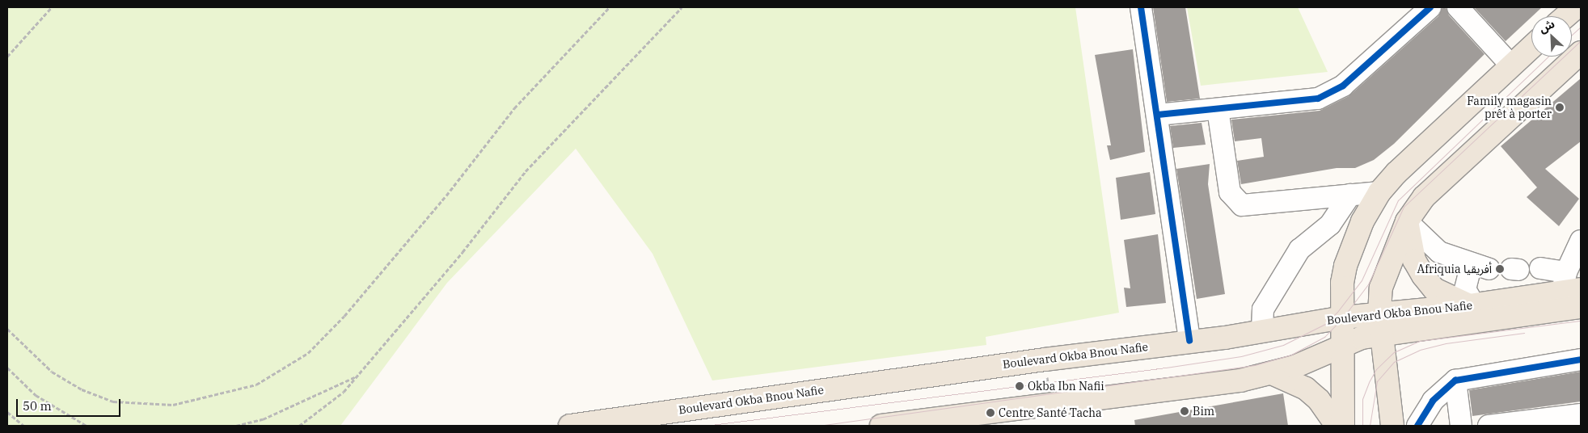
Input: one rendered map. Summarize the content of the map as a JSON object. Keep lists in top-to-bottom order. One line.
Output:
{"streets":{"main road":["Boulevard Okba Bnou Nafie"]},"places":["Family magasin prêt à porter","Afriquia أفريقيا","Okba Ibn Nafii","Bim","Centre Santé Tacha"],"scale_bar":"50 m","north":"top left"}
